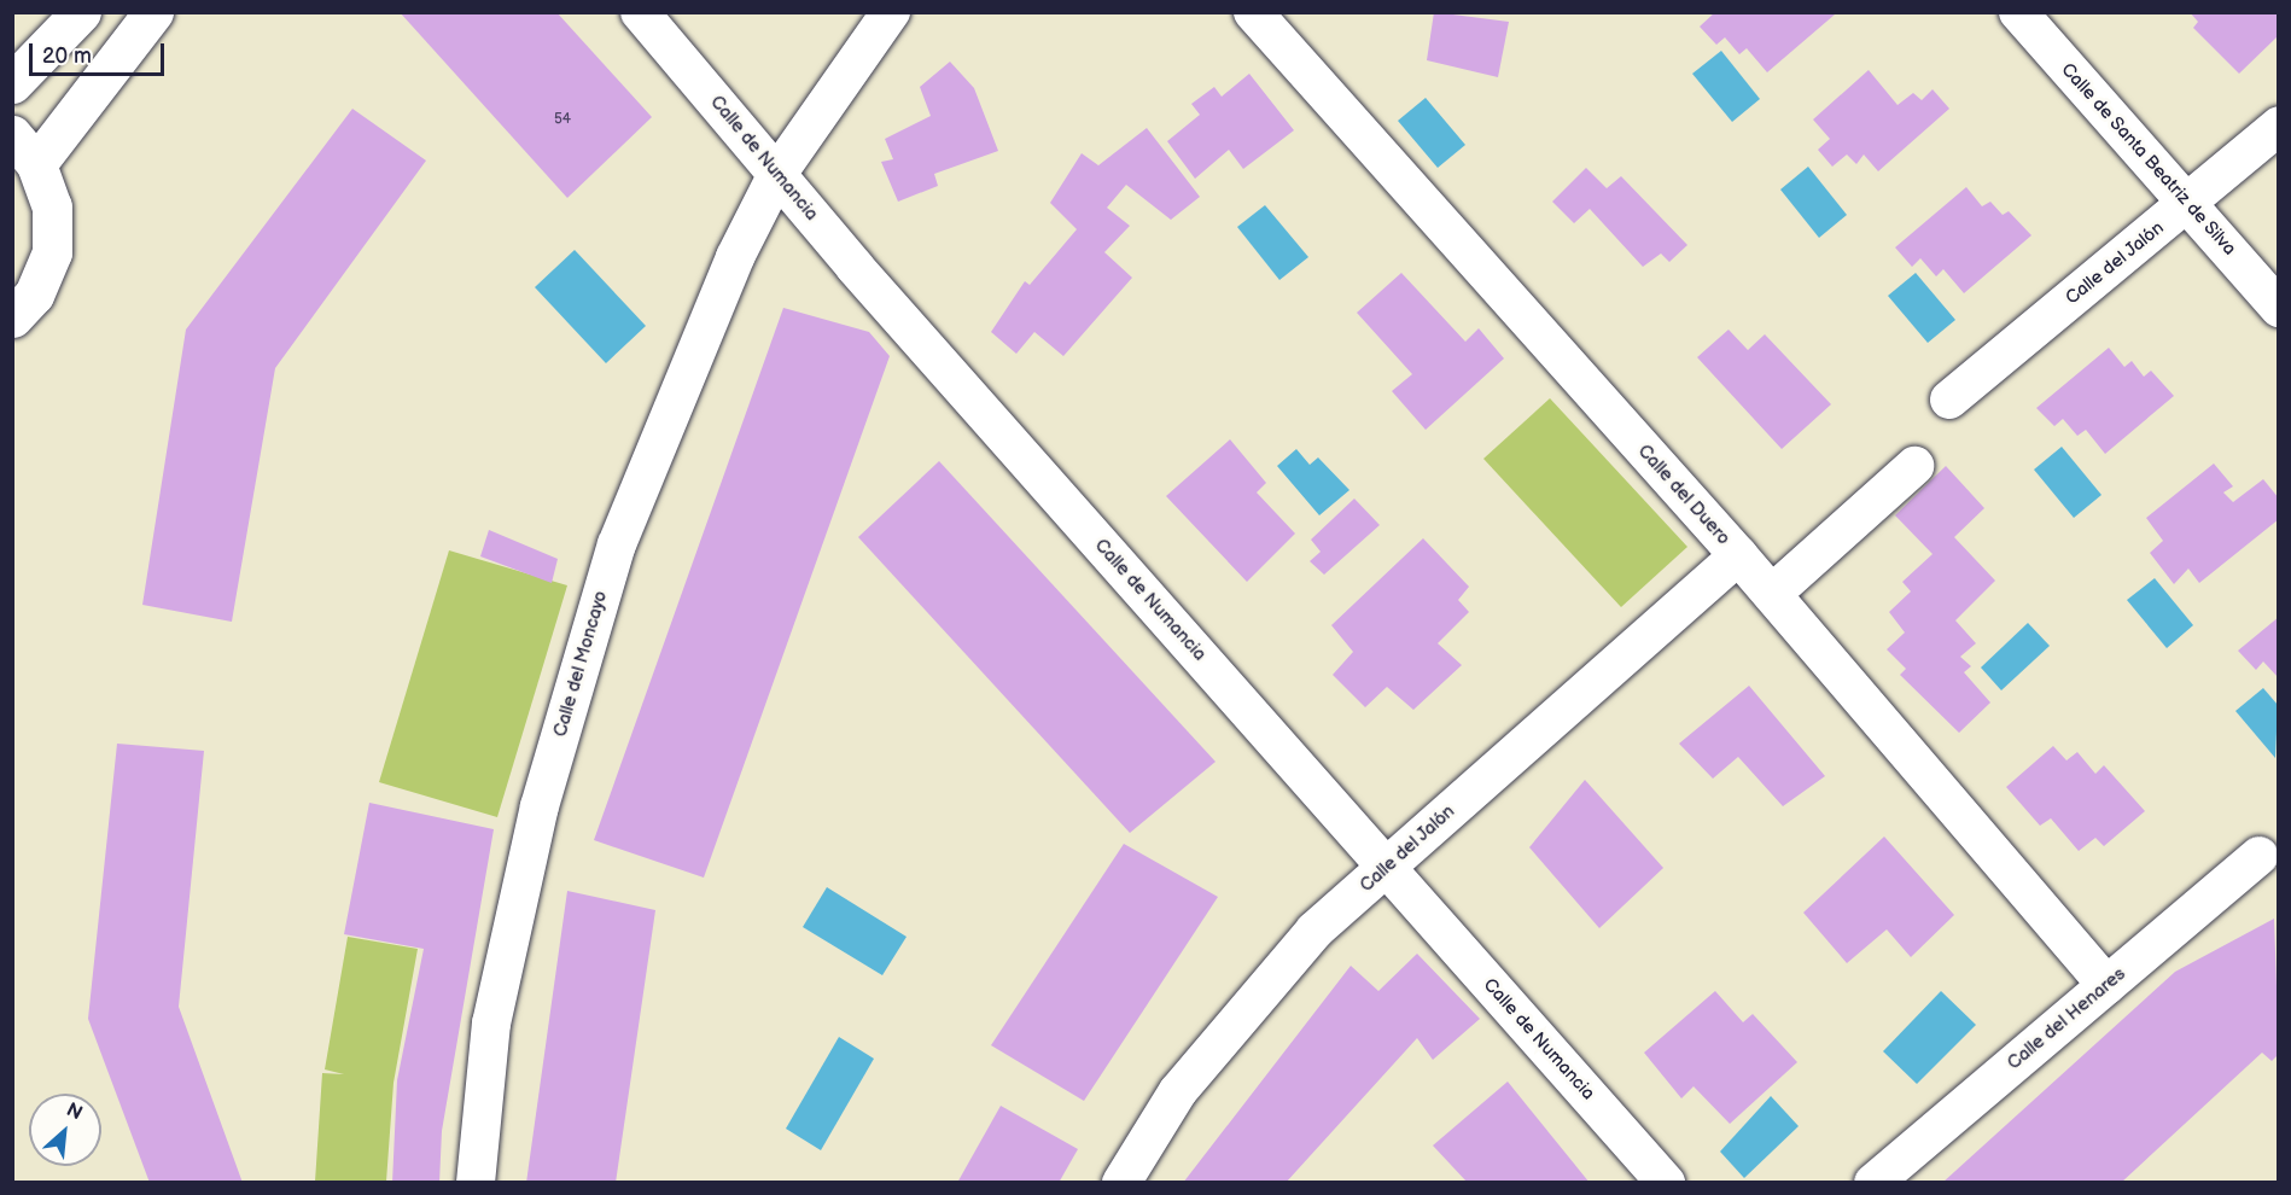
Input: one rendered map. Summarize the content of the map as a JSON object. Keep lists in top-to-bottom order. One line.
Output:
{"streets":{"street":["Calle de Numancia","Calle de Santa Beatriz de Silva","Calle del Jalón","Calle del Duero","Calle del Moncayo","Calle del Henares"]},"crossings":[["Calle de Numancia","Calle del Jalón"],["Calle de Numancia","Calle del Moncayo"],["Calle de Santa Beatriz de Silva","Calle del Jalón"],["Calle del Jalón","Calle del Duero"],["Calle del Duero","Calle del Henares"]],"house_numbers":["54"],"scale_bar":"20 m","north":"top right"}
